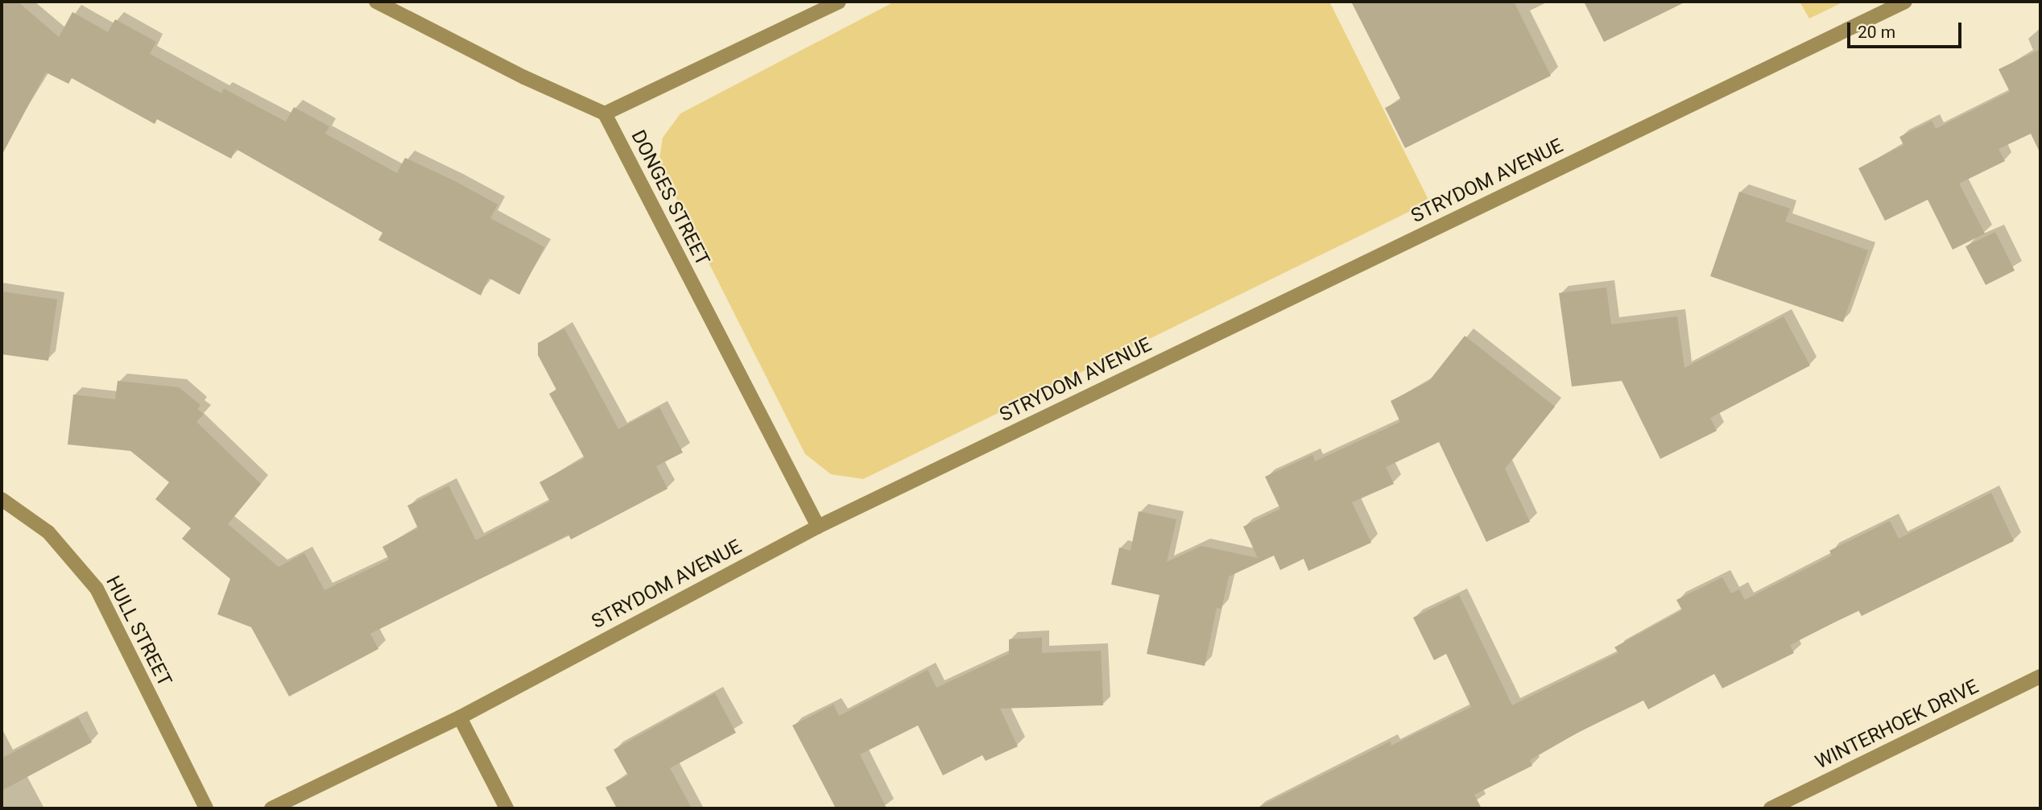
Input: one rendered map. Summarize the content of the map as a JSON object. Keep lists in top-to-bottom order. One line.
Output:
{"streets":{"street":["STRYDOM AVENUE","DONGES STREET","HULL STREET","WINTERHOEK DRIVE"]},"crossings":[["STRYDOM AVENUE","DONGES STREET"]],"scale_bar":"20 m"}
